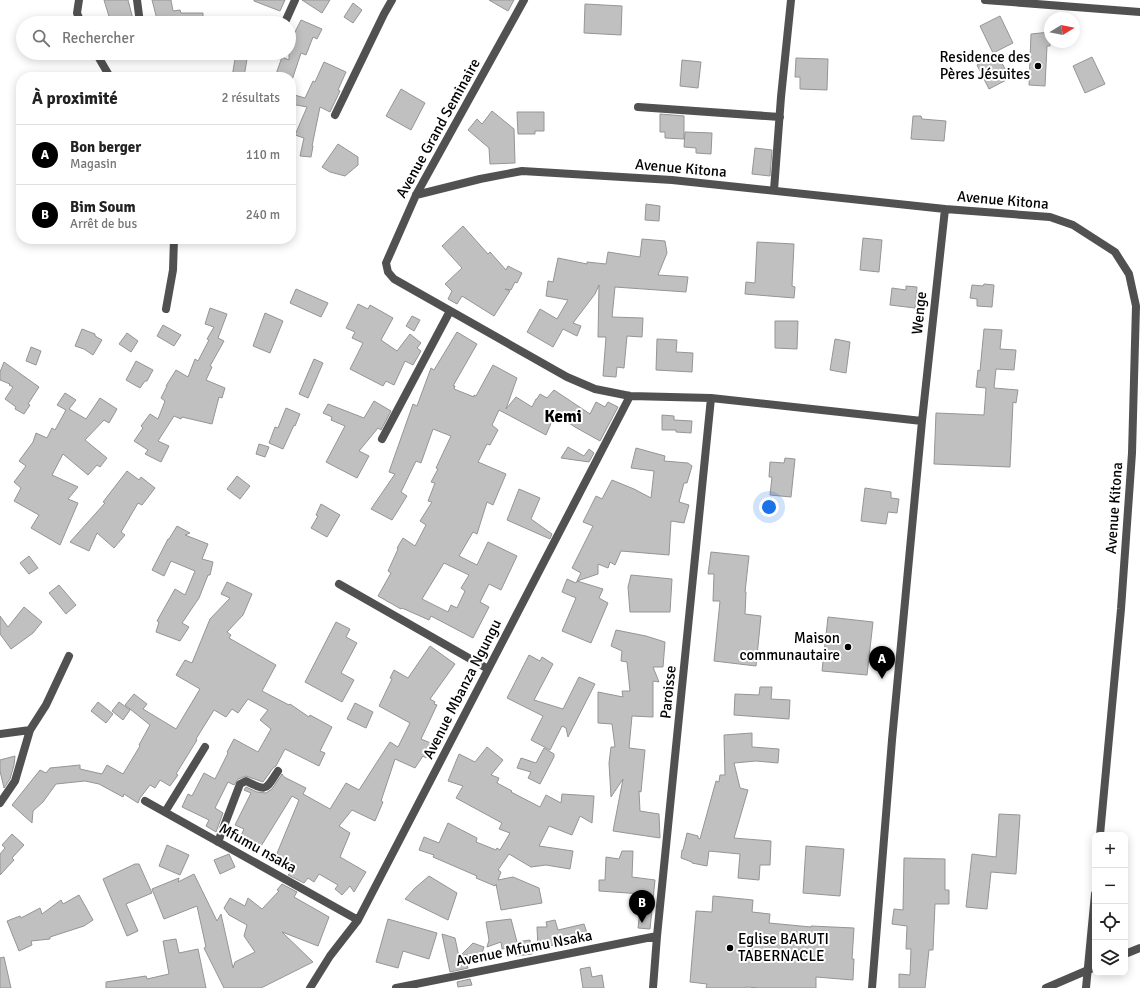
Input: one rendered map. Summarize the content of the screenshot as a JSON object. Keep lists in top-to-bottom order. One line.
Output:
{"streets":{"street":["Avenue Grand Seminaire","Avenue Kitona","Wenge","Avenue Mbanza Ngungu","Paroisse","Mfumu nsaka","Avenue Mfumu Nsaka"]},"crossings":[["Avenue Grand Seminaire","Avenue Kitona"],["Avenue Kitona","Wenge"],["Avenue Mbanza Ngungu","Mfumu nsaka"],["Paroisse","Avenue Mfumu Nsaka"]],"districts":["Kemi"],"places":["Residence des Pères Jésuites","Maison communautaire","Eglise BARUTI TABERNACLE"],"north":"right","page":{"search":"Rechercher","heading":["À proximité","2 résultats"],"list":[{"mark":"A","name":"Bon berger","note":"Magasin","value":"110 m"},{"mark":"B","name":"Bim Soum","note":"Arrêt de bus","value":"240 m"}],"pins":["A","B"],"map_buttons":["+","−"]}}
